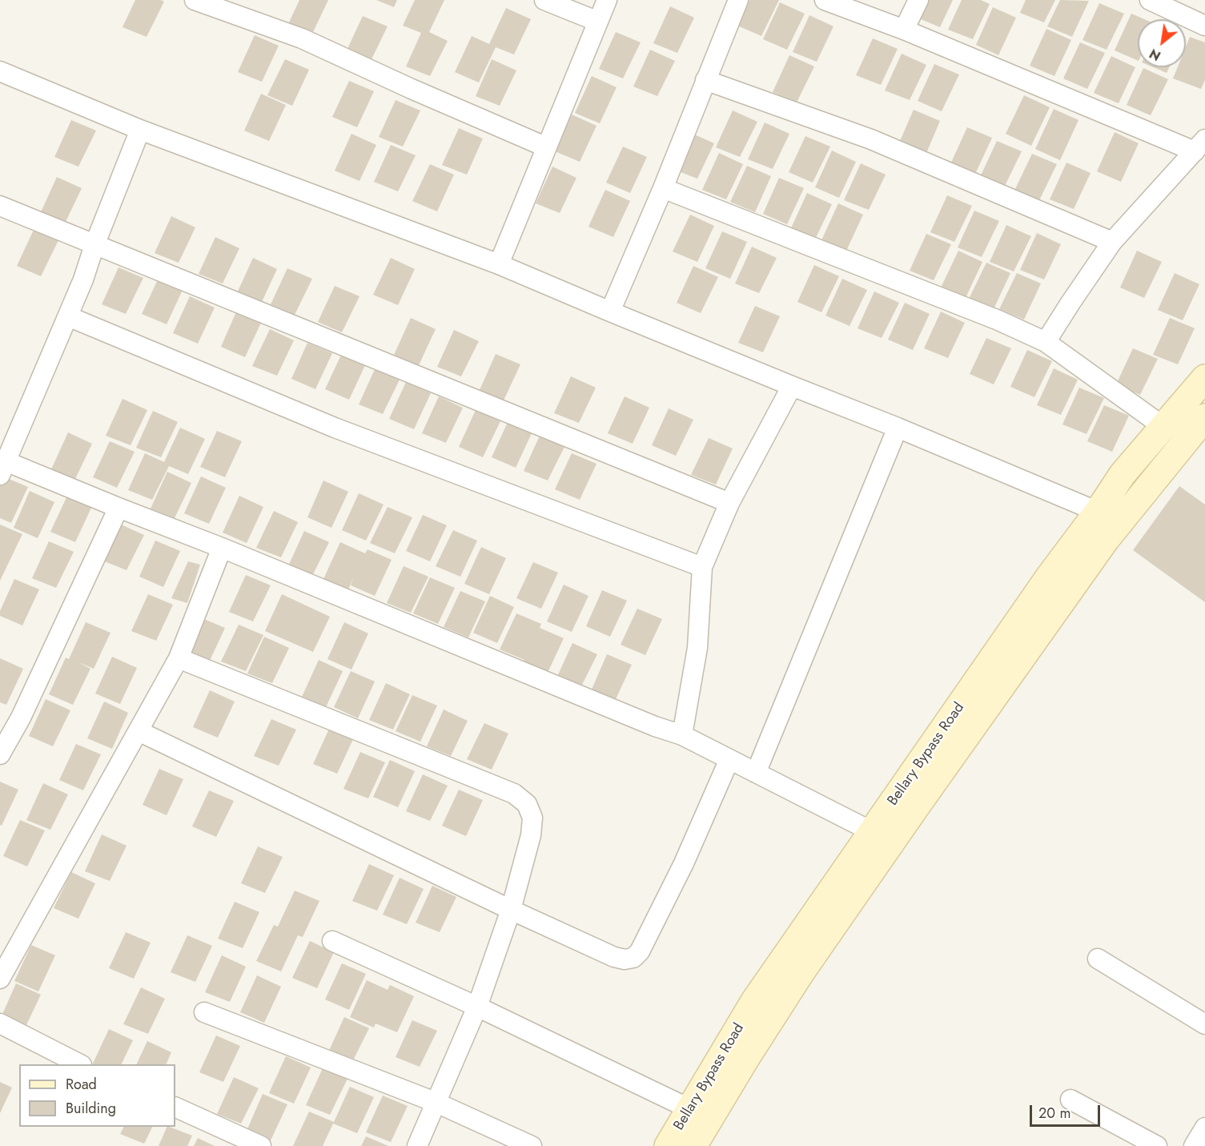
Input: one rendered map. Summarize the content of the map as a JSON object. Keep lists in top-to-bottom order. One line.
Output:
{"streets":{"street":["Bellary Bypass Road"]},"legend":["Road","Building"],"scale_bar":"20 m","north":"bottom left"}
